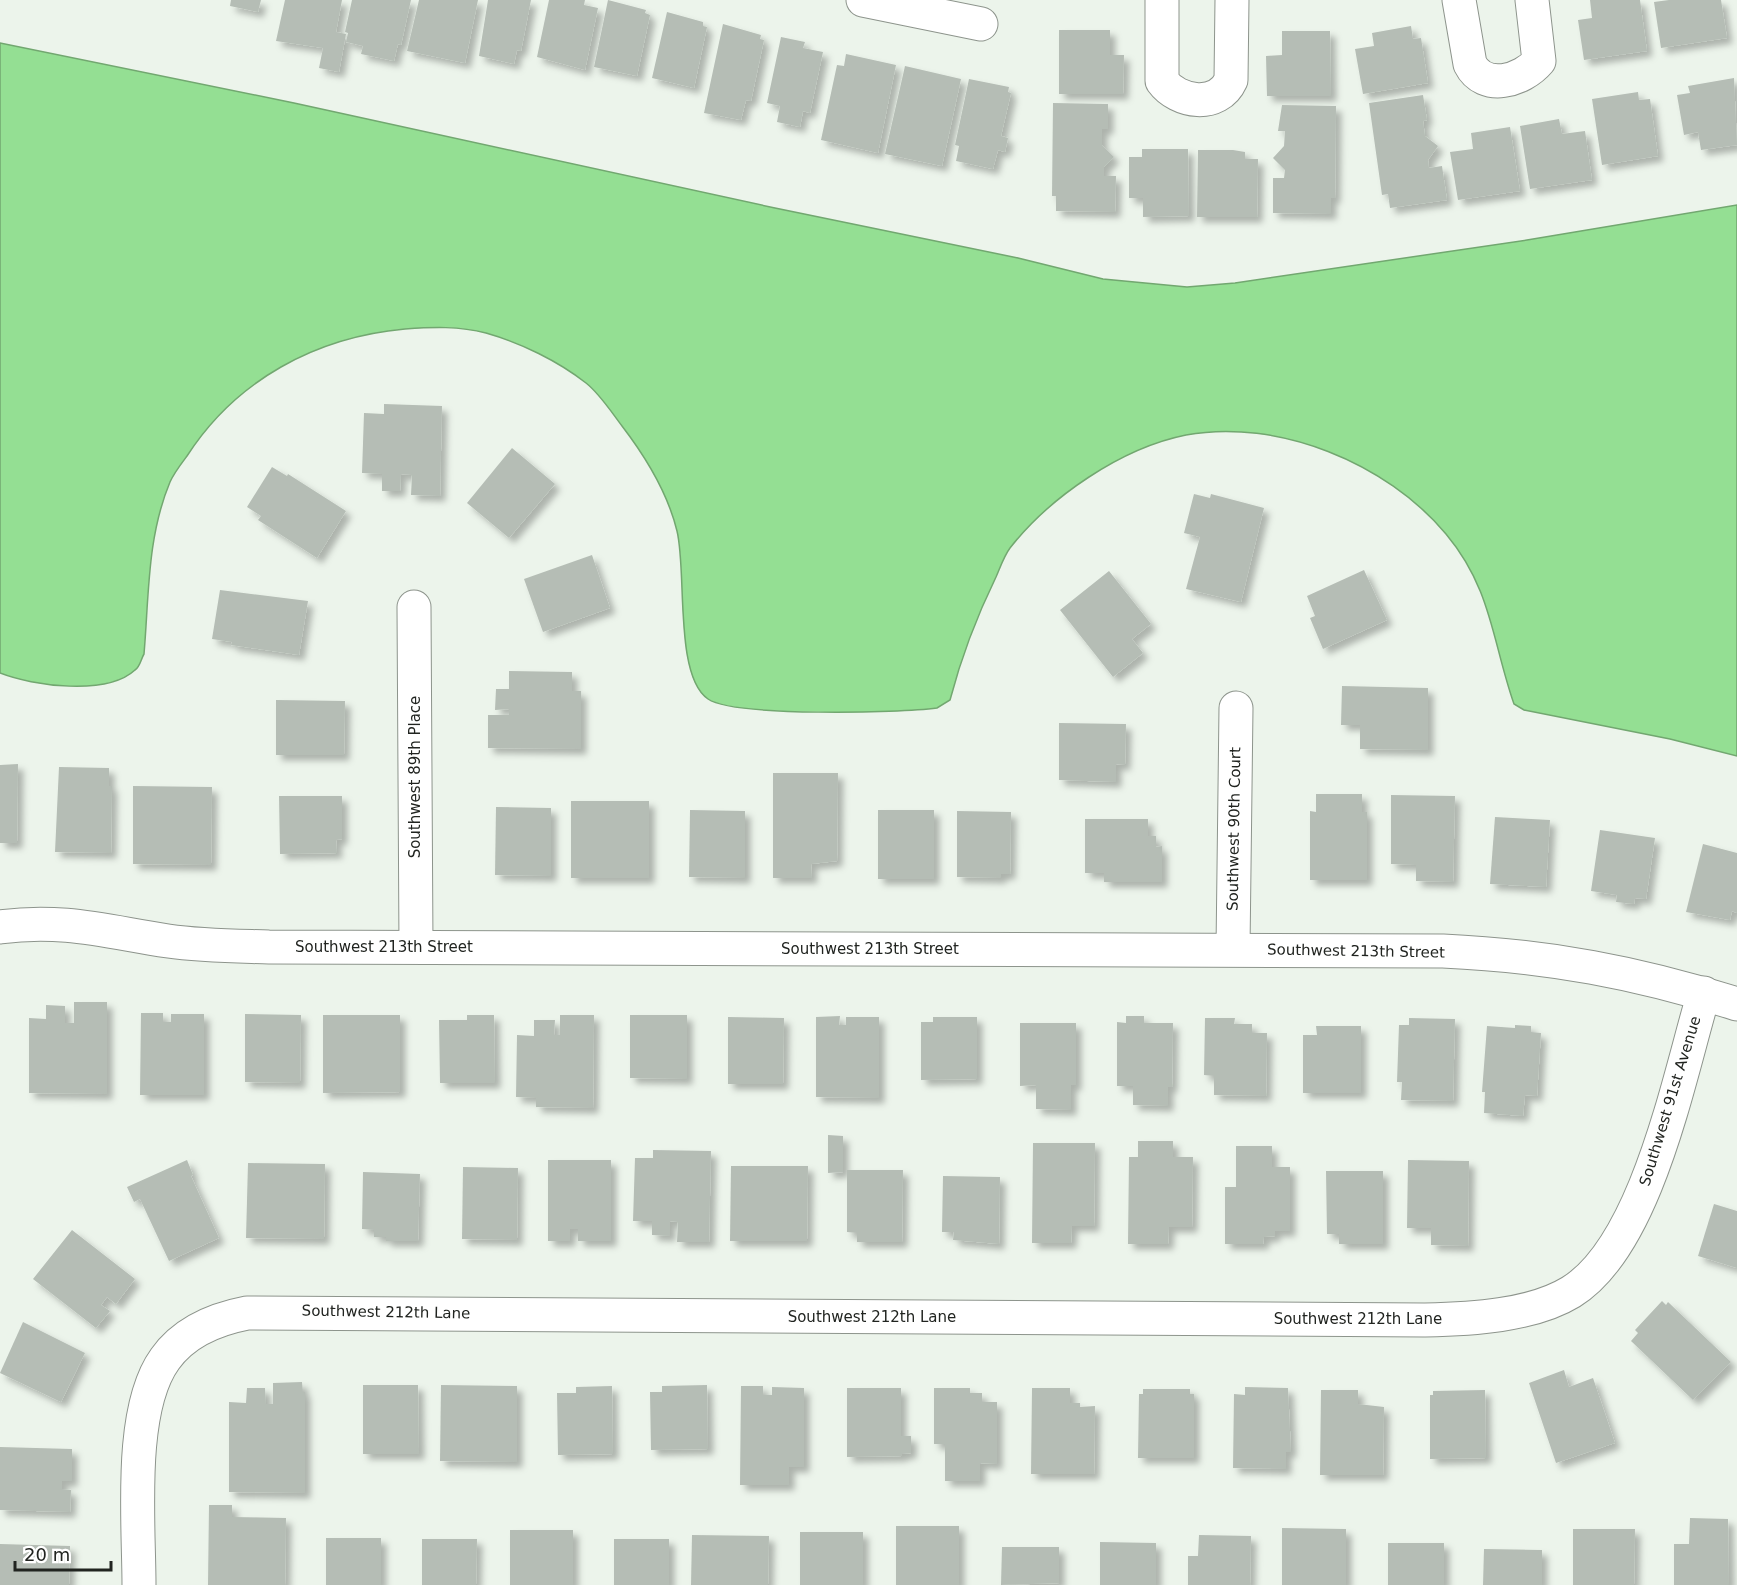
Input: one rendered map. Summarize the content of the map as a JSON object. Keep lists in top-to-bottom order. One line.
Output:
{"streets":{"street":["Southwest 89th Place","Southwest 90th Court","Southwest 213th Street","Southwest 91st Avenue","Southwest 212th Lane"]},"crossings":[["Southwest 89th Place","Southwest 213th Street"],["Southwest 90th Court","Southwest 213th Street"],["Southwest 213th Street","Southwest 91st Avenue"],["Southwest 91st Avenue","Southwest 212th Lane"]],"scale_bar":"20 m"}
